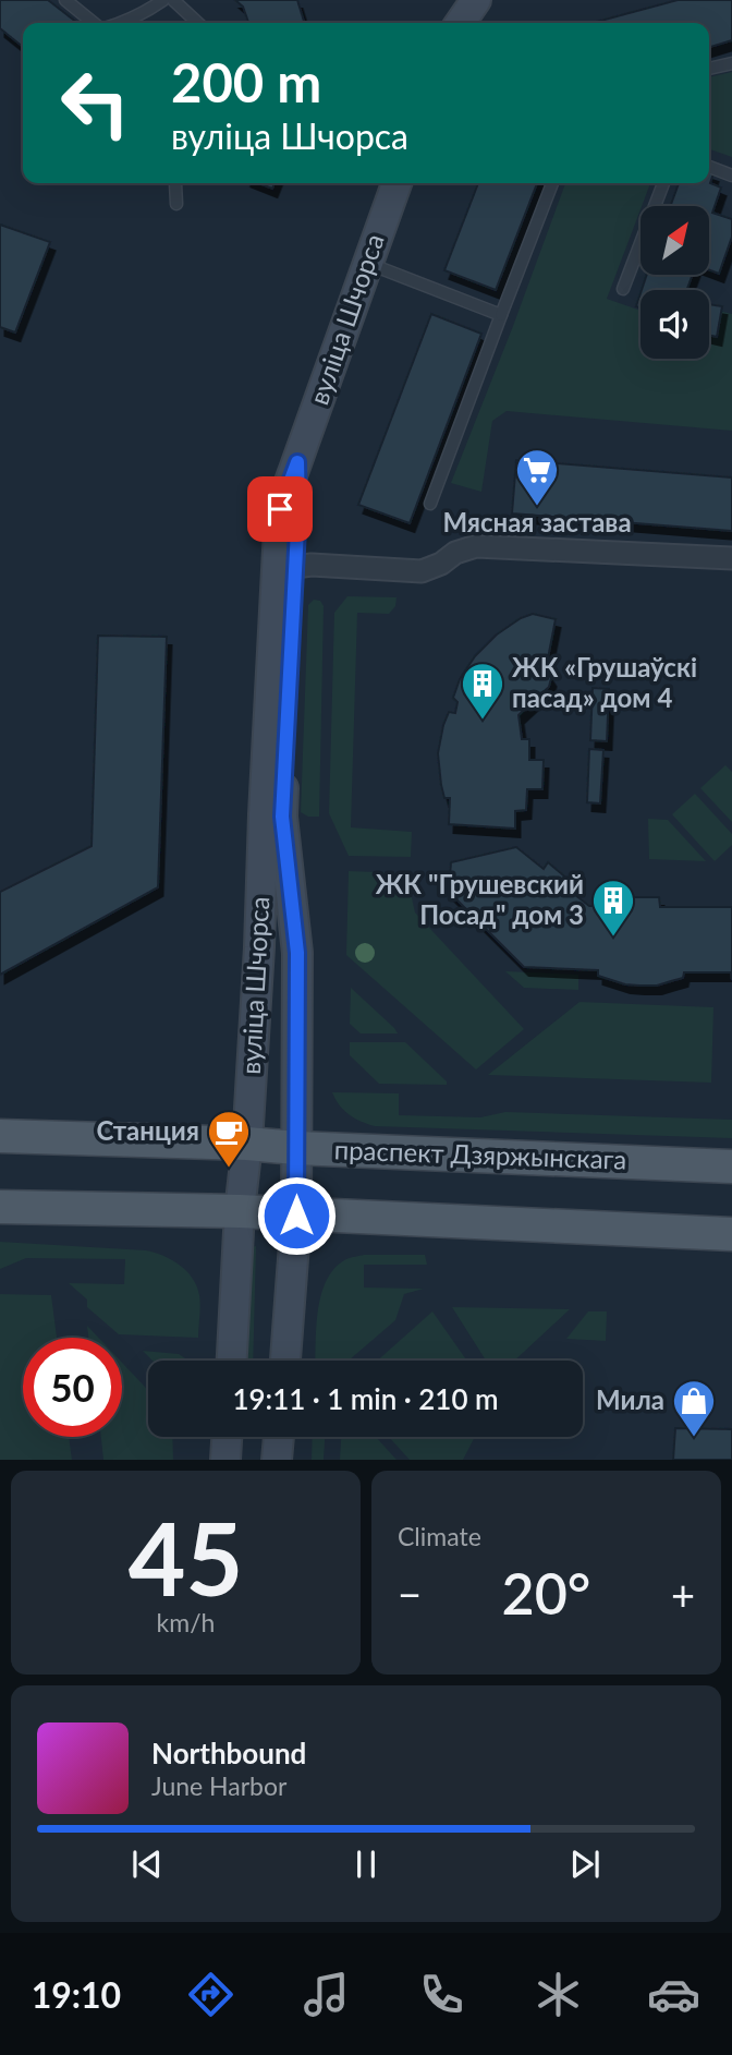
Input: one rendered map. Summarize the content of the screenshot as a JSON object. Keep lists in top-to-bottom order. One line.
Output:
{"streets":{"main road":["праспект Дзяржынскага"],"street":["вуліца Шчорса"]},"crossings":[["вуліца Шчорса","праспект Дзяржынскага"]],"places":{"supermarket":["Мясная застава"],"building":["ЖК «Грушаўскі пасад» дом 4","ЖК \"Грушевский Посад\" дом 3"],"cafe":["Станция"],"shop":["Мила"]},"north":"top right","page":{"turn":["200 m","вуліца Шчорса"],"limit":"50","trip":"19:11 · 1 min · 210 m","tile":[["45","km/h"],"Climate"],"heat":["−","20°","+"],"song":["Northbound","June Harbor"],"tabs":"19:10"}}
